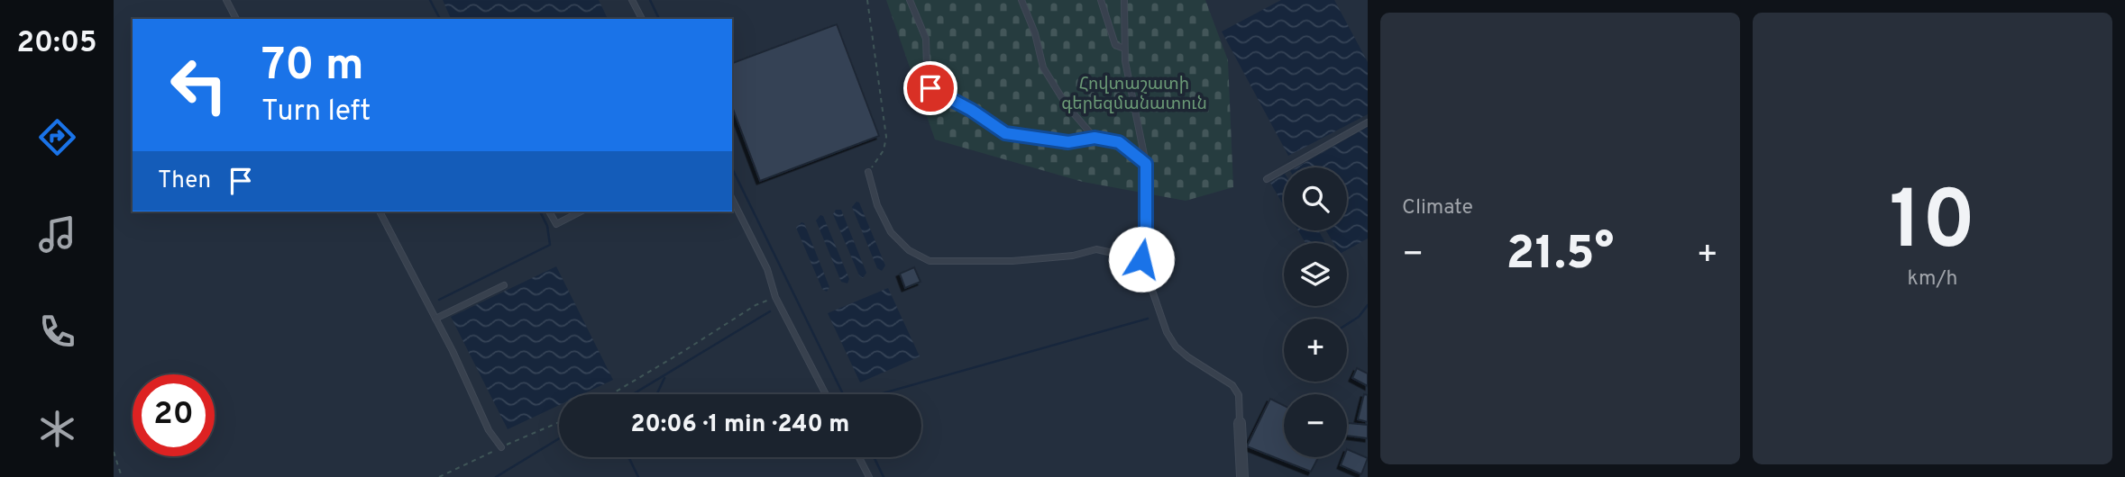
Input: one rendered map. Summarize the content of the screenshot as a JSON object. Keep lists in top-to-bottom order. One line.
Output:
{"parks":["Հովտաշատի գերեզմանատուն"],"page":{"tabs":"20:05","tile":["Climate",["10","km/h"]],"turn":["70 m","Turn left"],"then":"Then","map_buttons":["+","−"],"heat":["−","21.5°","+"],"limit":"20","trip":"20:06 · 1 min · 240 m"}}
